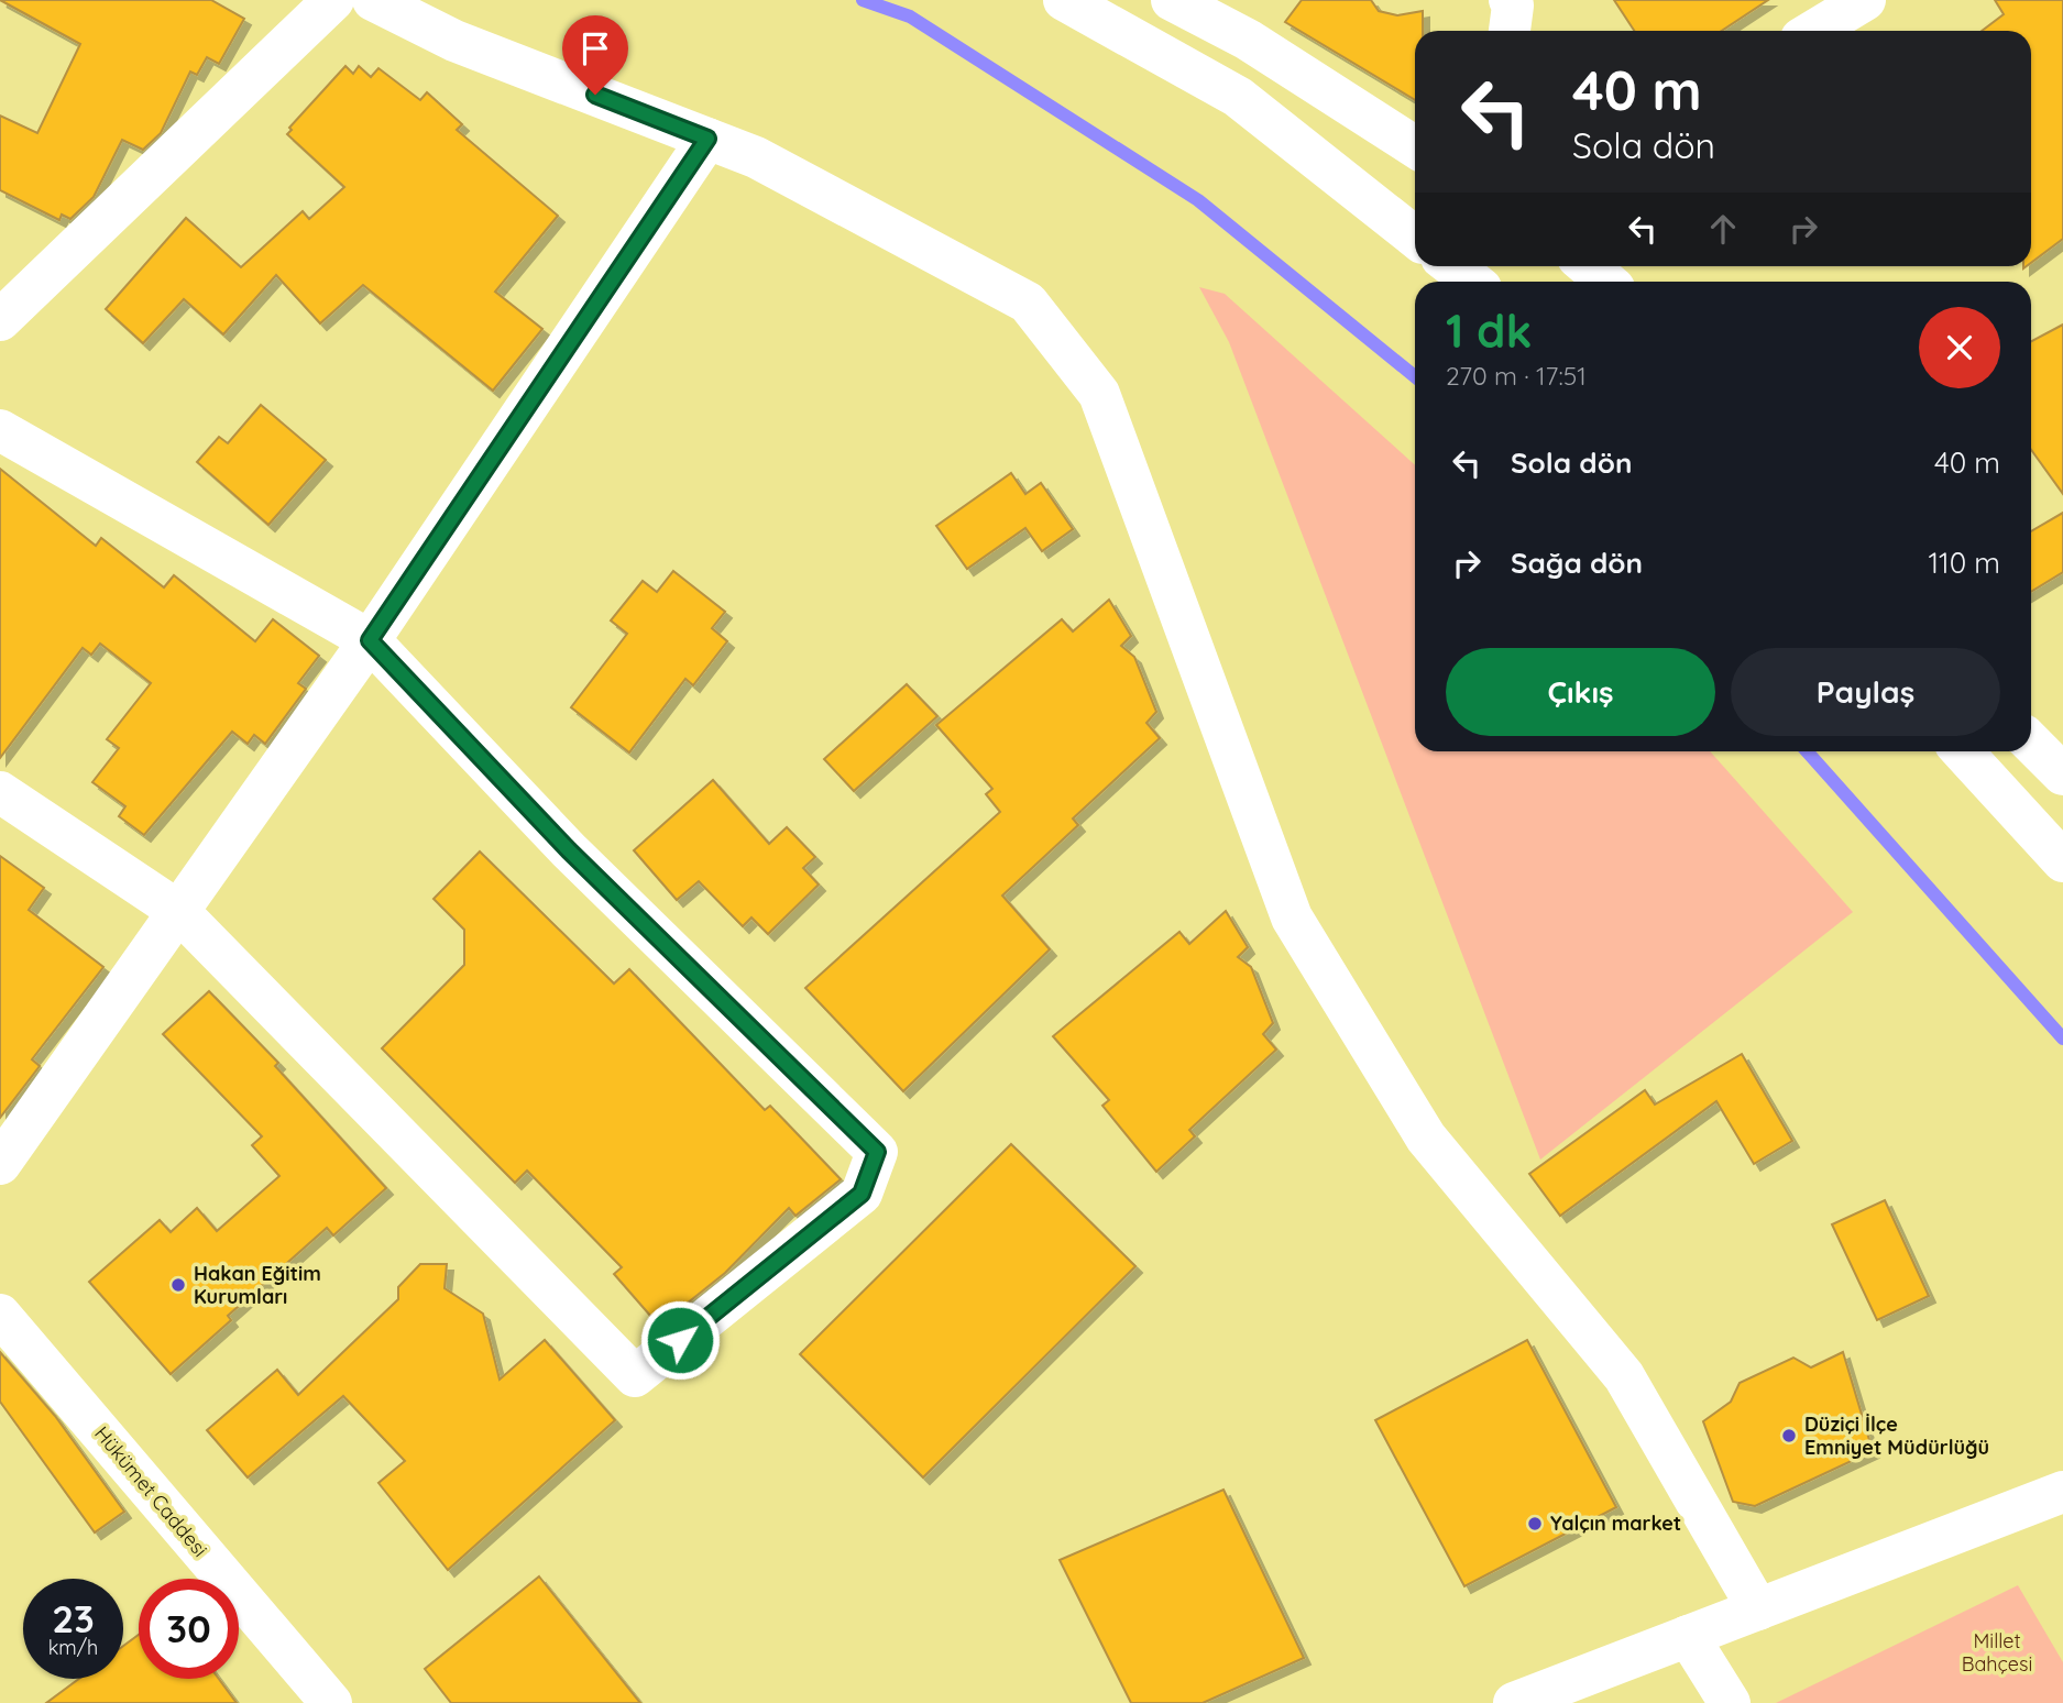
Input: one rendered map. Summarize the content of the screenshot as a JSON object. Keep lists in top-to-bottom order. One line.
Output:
{"streets":{"street":["Hükümet Caddesi"]},"parks":["Millet Bahçesi"],"places":["Hakan Eğitim Kurumları","Düziçi İlçe Emniyet Müdürlüğü","Yalçın market"],"page":{"turn":["40 m","Sola dön"],"heading":["1 dk","270 m · 17:51"],"list":[{"name":"Sola dön","value":"40 m"},{"name":"Sağa dön","value":"110 m"}],"buttons":["Çıkış","Paylaş"],"speed":"23 km/h","limit":"30"}}
